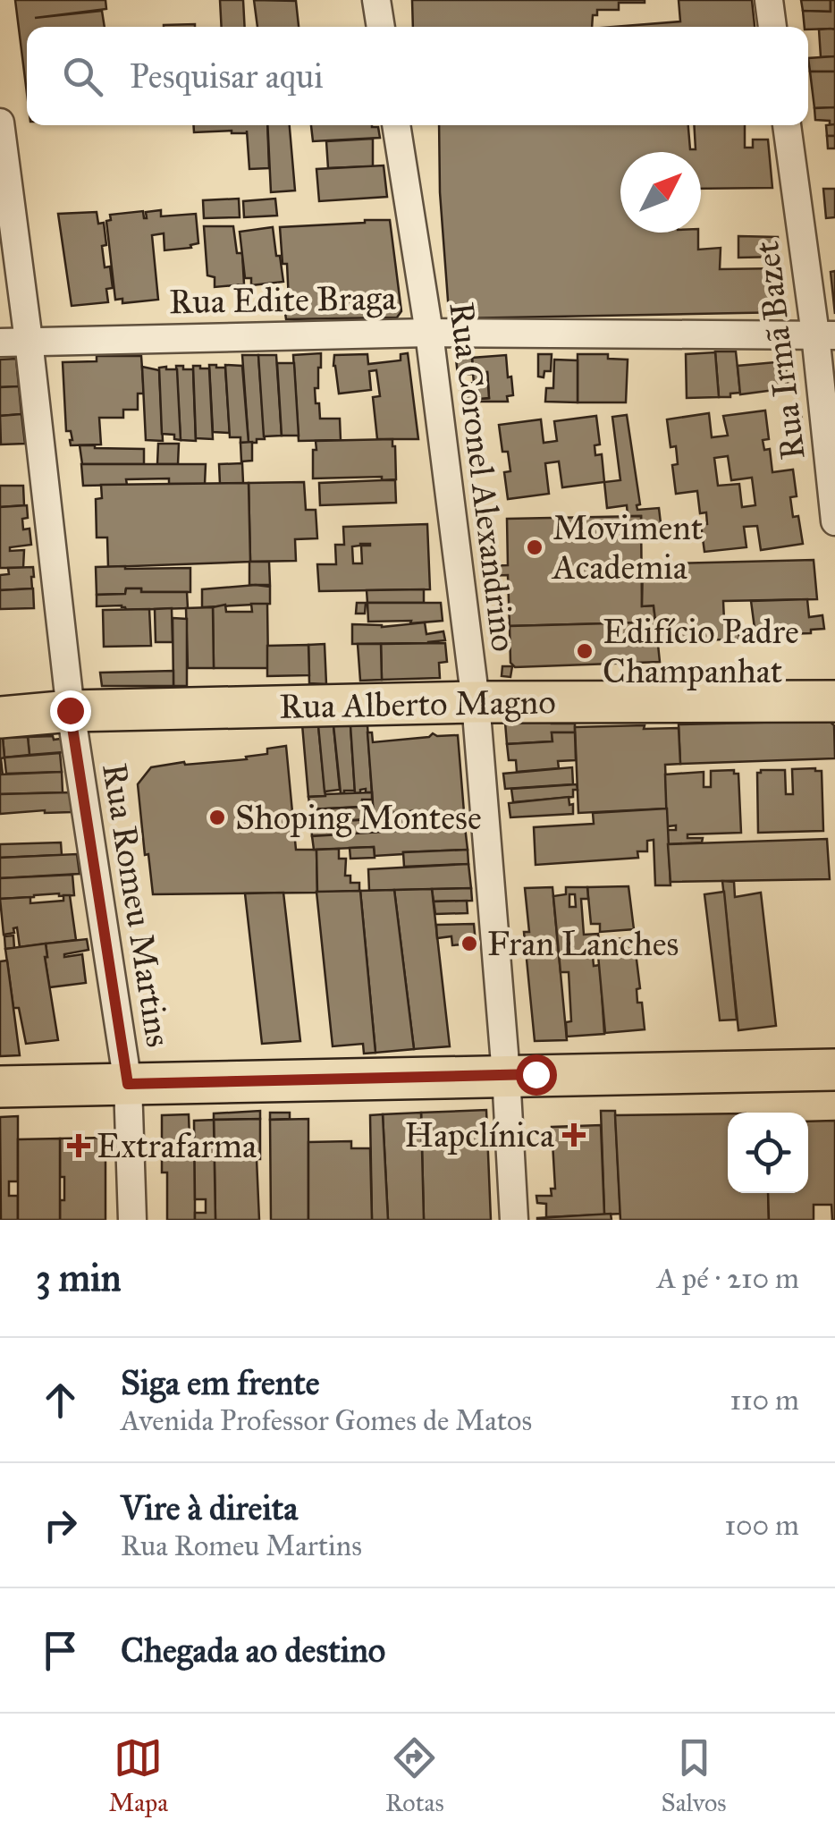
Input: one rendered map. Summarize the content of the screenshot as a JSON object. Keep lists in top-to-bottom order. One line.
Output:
{"streets":{"main road":["Rua Alberto Magno"],"street":["Rua Edite Braga","Rua Irmã Bazet","Rua Coronel Alexandrino","Rua Romeu Martins"]},"crossings":[["Rua Edite Braga","Rua Irmã Bazet"],["Rua Edite Braga","Rua Coronel Alexandrino"],["Rua Edite Braga","Rua Romeu Martins"],["Rua Coronel Alexandrino","Rua Alberto Magno"],["Rua Alberto Magno","Rua Romeu Martins"]],"places":{"other":["Moviment Academia","Edifício Padre Champanhat","Shoping Montese","Fran Lanches"],"health":["Hapclínica","Extrafarma"]},"north":"top right","page":{"search":"Pesquisar aqui","heading":["3 min","A pé · 210 m"],"list":[["Siga em frente","Avenida Professor Gomes de Matos","110 m"],["Vire à direita","Rua Romeu Martins","100 m"],"Chegada ao destino"],"nav":["Mapa","Rotas","Salvos"]}}
